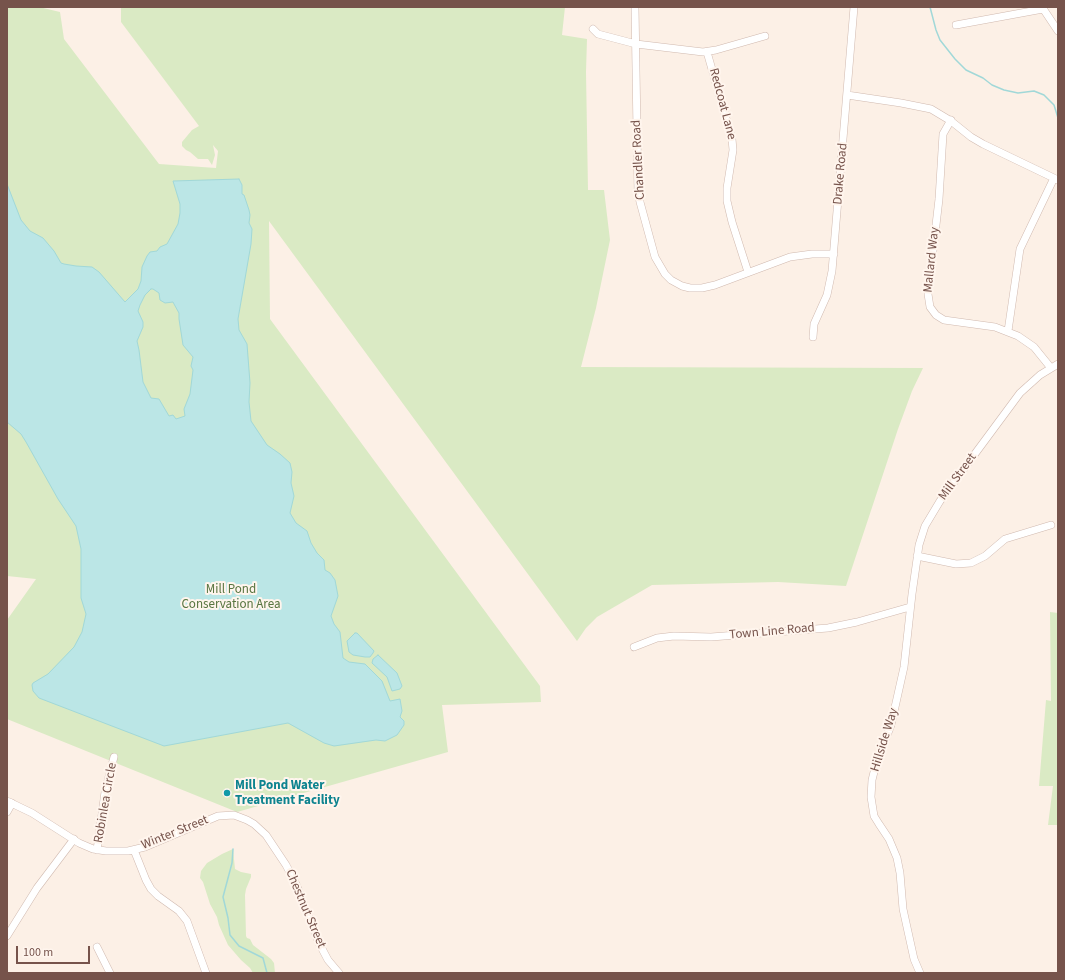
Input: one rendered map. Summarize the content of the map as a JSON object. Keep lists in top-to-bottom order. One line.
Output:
{"streets":{"street":["Redcoat Lane","Chandler Road","Drake Road","Mallard Way","Mill Street","Town Line Road","Hillside Way","Robinlea Circle","Winter Street","Chestnut Street"]},"crossings":[["Redcoat Lane","Chandler Road"],["Chandler Road","Drake Road"],["Mallard Way","Mill Street"],["Mill Street","Town Line Road"],["Mill Street","Hillside Way"],["Robinlea Circle","Winter Street"],["Winter Street","Chestnut Street"]],"parks":["Mill Pond Conservation Area"],"places":["Mill Pond Water Treatment Facility"],"scale_bar":"100 m"}
